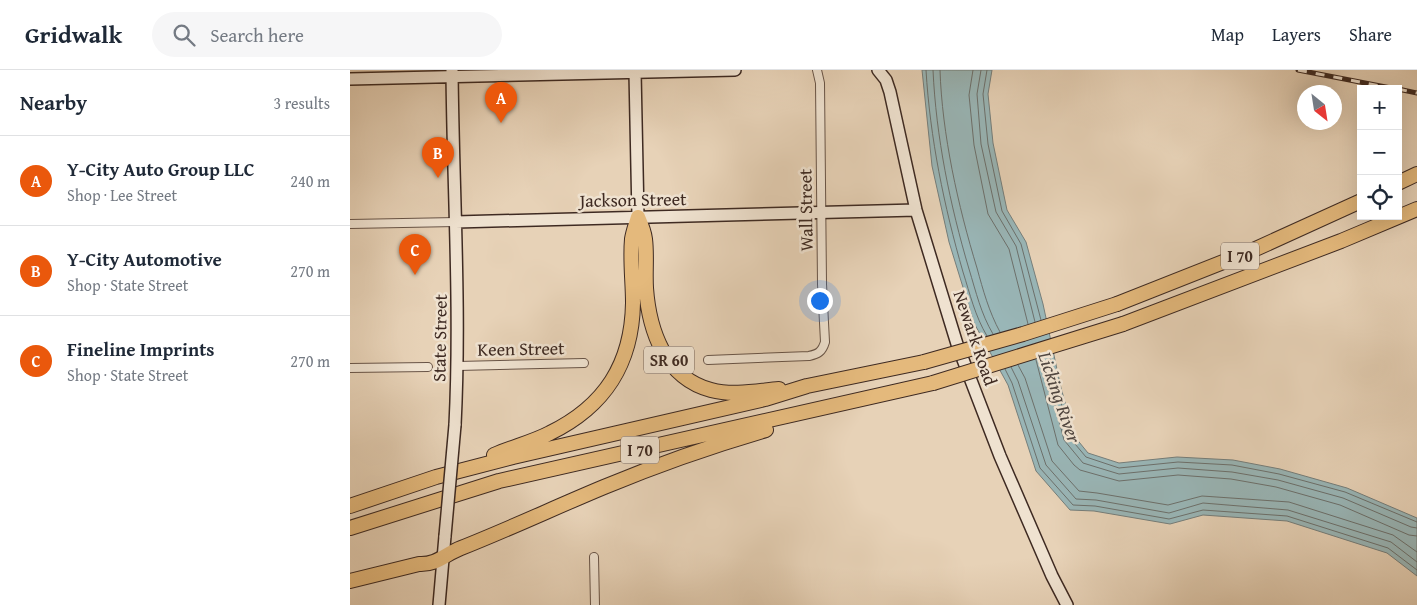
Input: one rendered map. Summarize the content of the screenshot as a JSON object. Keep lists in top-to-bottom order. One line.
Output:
{"streets":{"highway":["I 70","SR 60"],"street":["Jackson Street","Wall Street","State Street","Newark Road","Keen Street"]},"crossings":[["Jackson Street","Wall Street"],["Jackson Street","State Street"],["Jackson Street","Newark Road"],["Jackson Street","SR 60"],["I 70","SR 60"],["State Street","Keen Street"]],"water":["Licking River"],"north":"bottom right","page":{"header":"Gridwalk","search":"Search here","nav":["Map","Layers","Share"],"heading":["Nearby","3 results"],"pins":["A","B","C"],"map_buttons":["+","−"],"list":[{"mark":"A","name":"Y-City Auto Group LLC","note":"Shop · Lee Street","value":"240 m"},{"mark":"B","name":"Y-City Automotive","note":"Shop · State Street","value":"270 m"},{"mark":"C","name":"Fineline Imprints","note":"Shop · State Street","value":"270 m"}]}}
